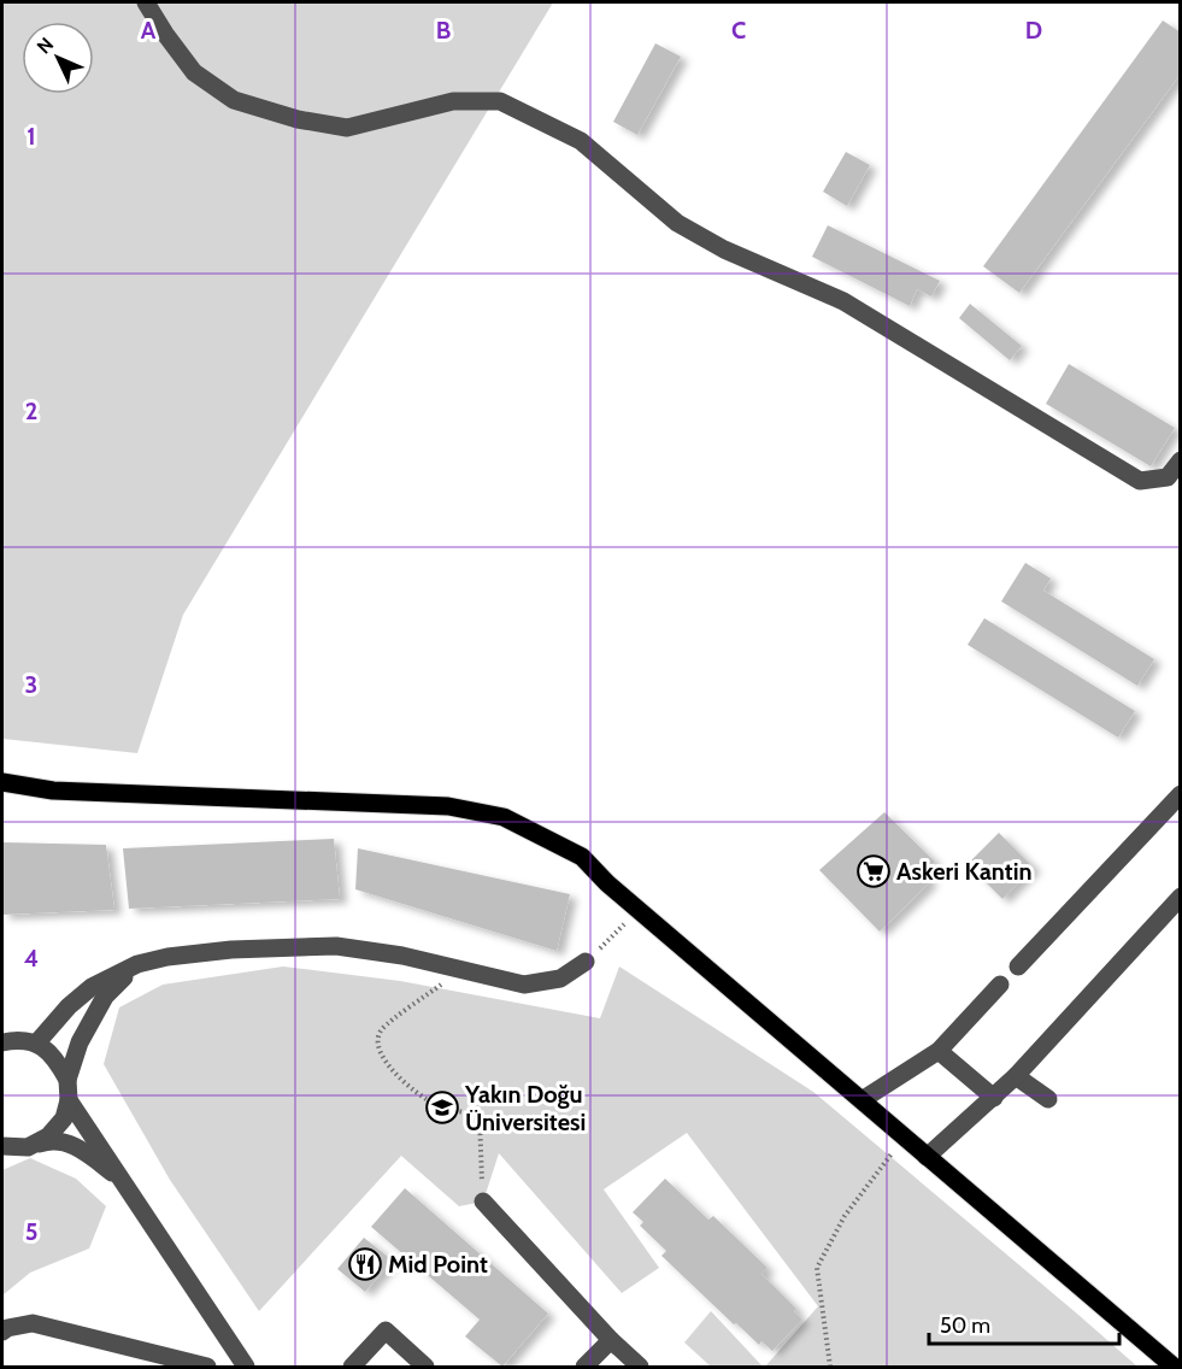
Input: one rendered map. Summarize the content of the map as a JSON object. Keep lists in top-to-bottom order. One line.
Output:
{"places":{"supermarket":["Askeri Kantin"],"school or university":["Yakın Doğu Üniversitesi"],"restaurant":["Mid Point"]},"scale_bar":"50 m","north":"top left","grid":{"columns":["A","B","C","D"],"rows":["1","2","3","4","5"]}}
